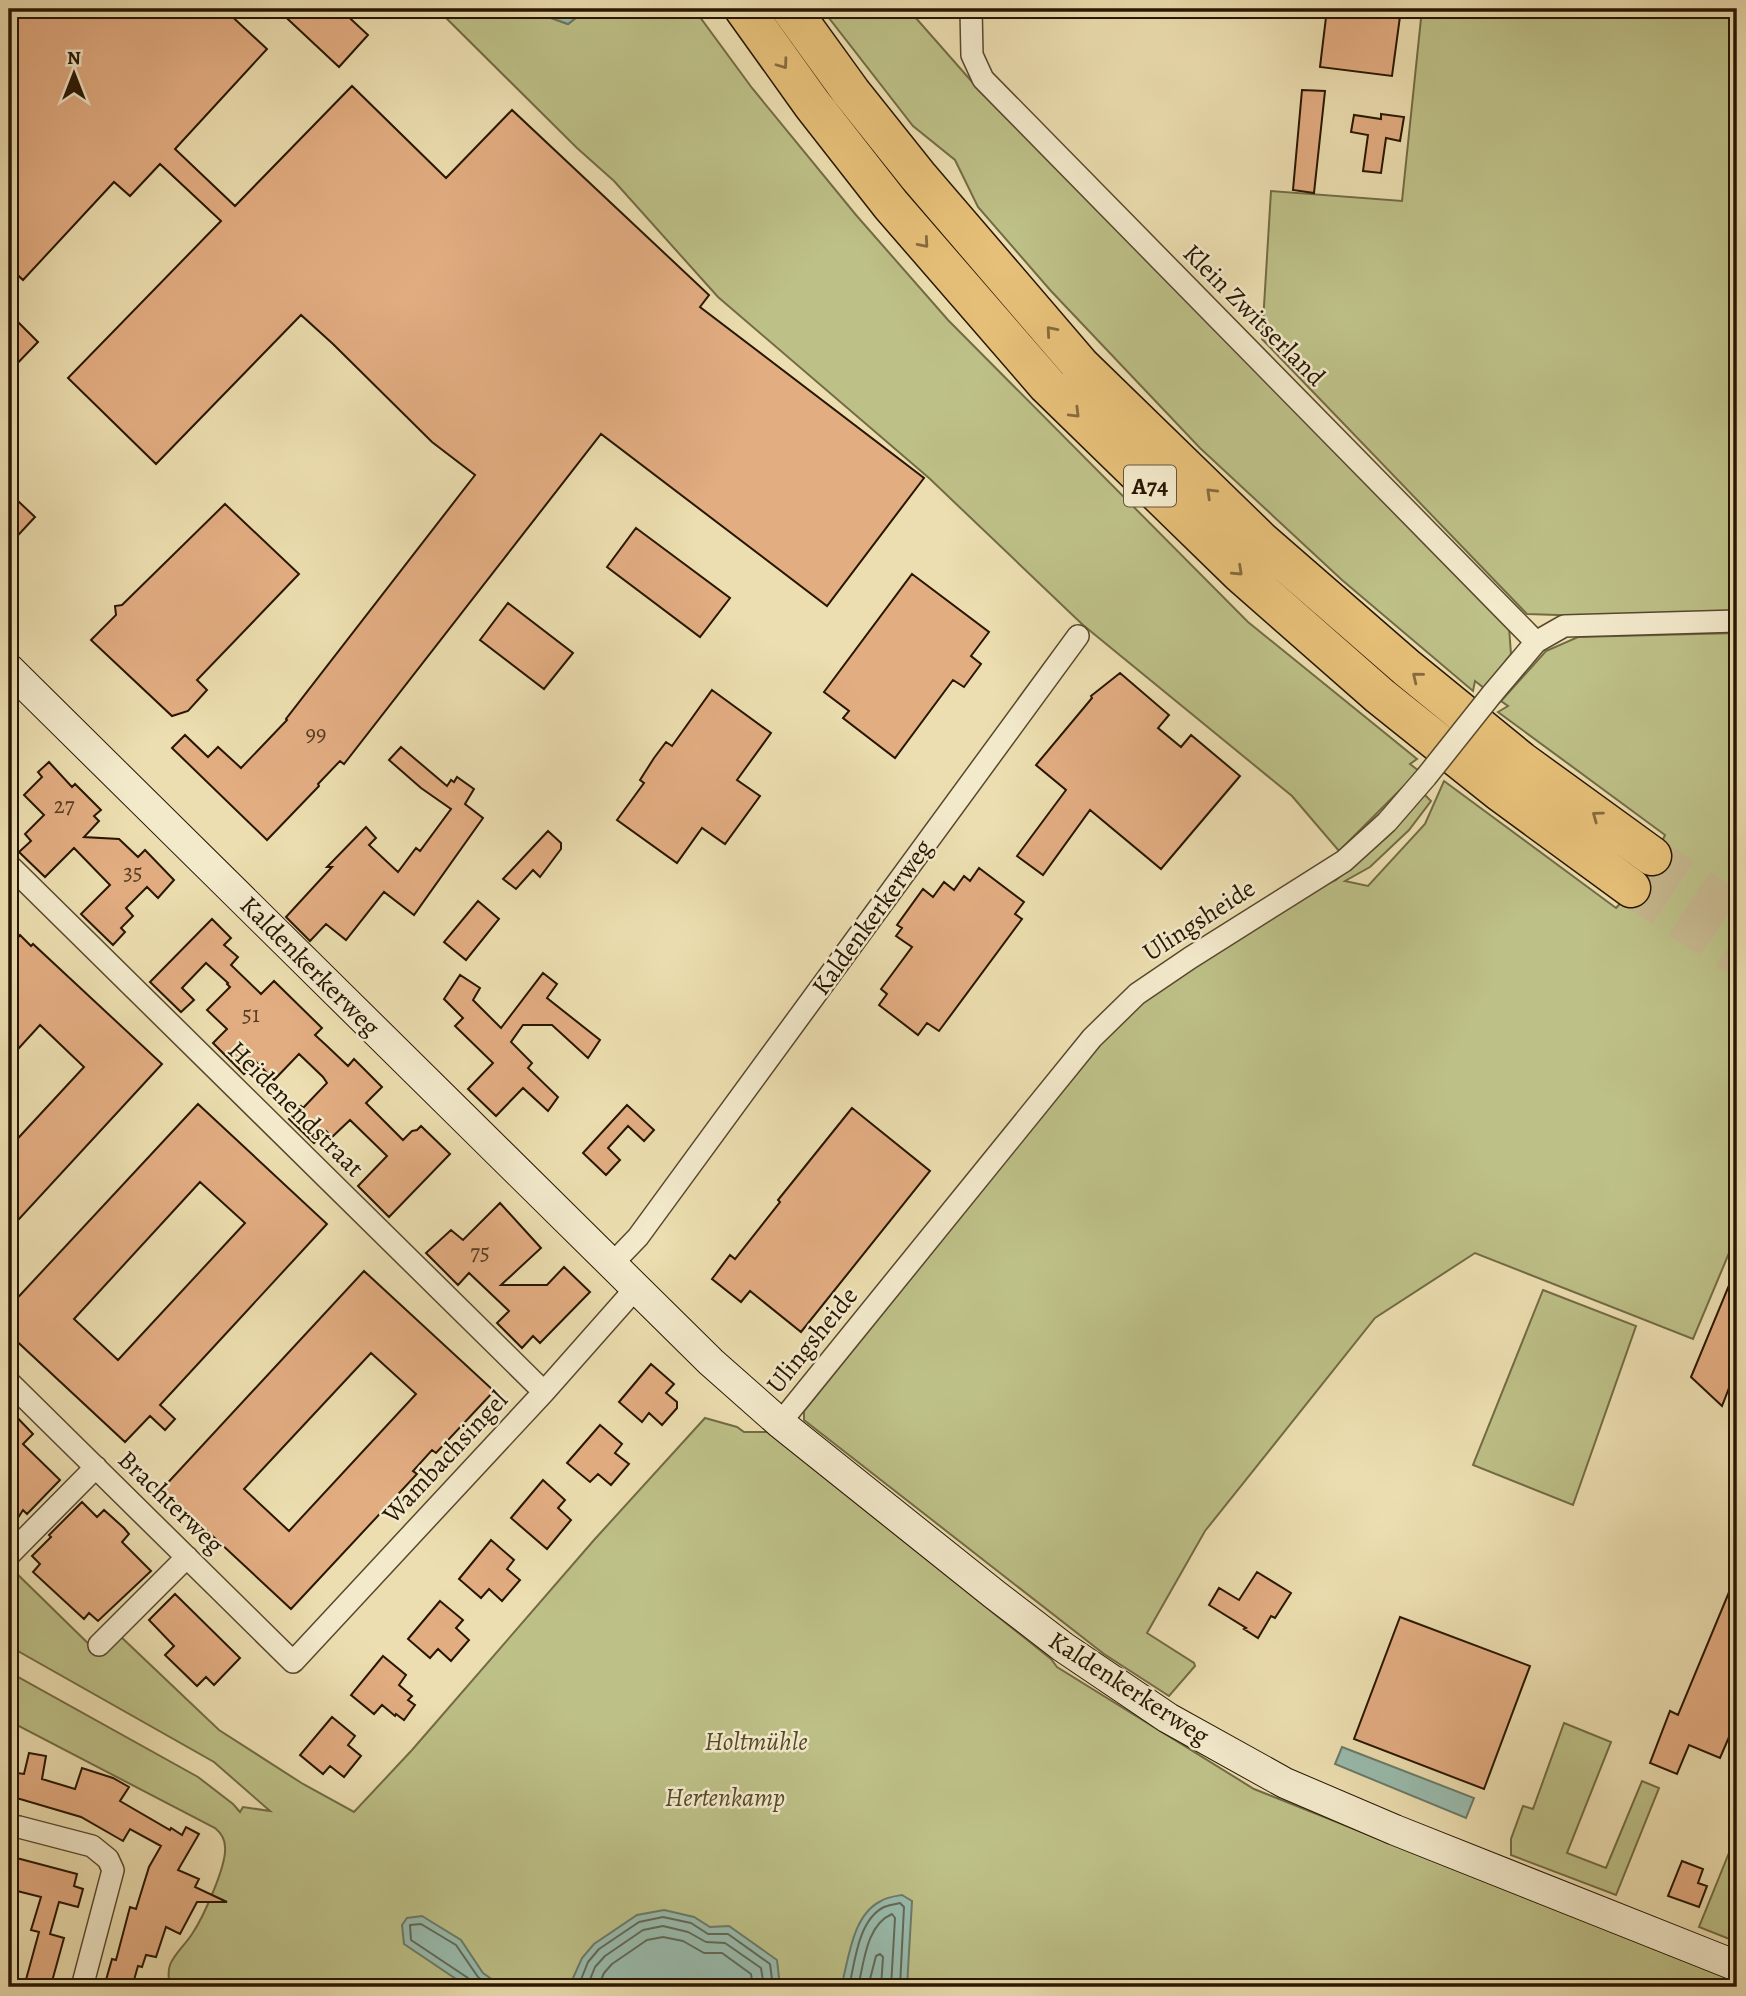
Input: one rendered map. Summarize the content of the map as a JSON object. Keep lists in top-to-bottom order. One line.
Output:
{"streets":{"highway":["A74"],"main road":["Kaldenkerkerweg"],"street":["Klein Zwitserland","Ulingsheide","Heidenendstraat","Wambachsingel","Brachterweg"]},"crossings":[["Klein Zwitserland","Ulingsheide"],["Kaldenkerkerweg","Ulingsheide"],["Kaldenkerkerweg","Wambachsingel"],["Heidenendstraat","Wambachsingel"],["Wambachsingel","Brachterweg"]],"parks":["Holtmühle","Hertenkamp"],"house_numbers":["99","27","35","51","75"],"north":"top"}
